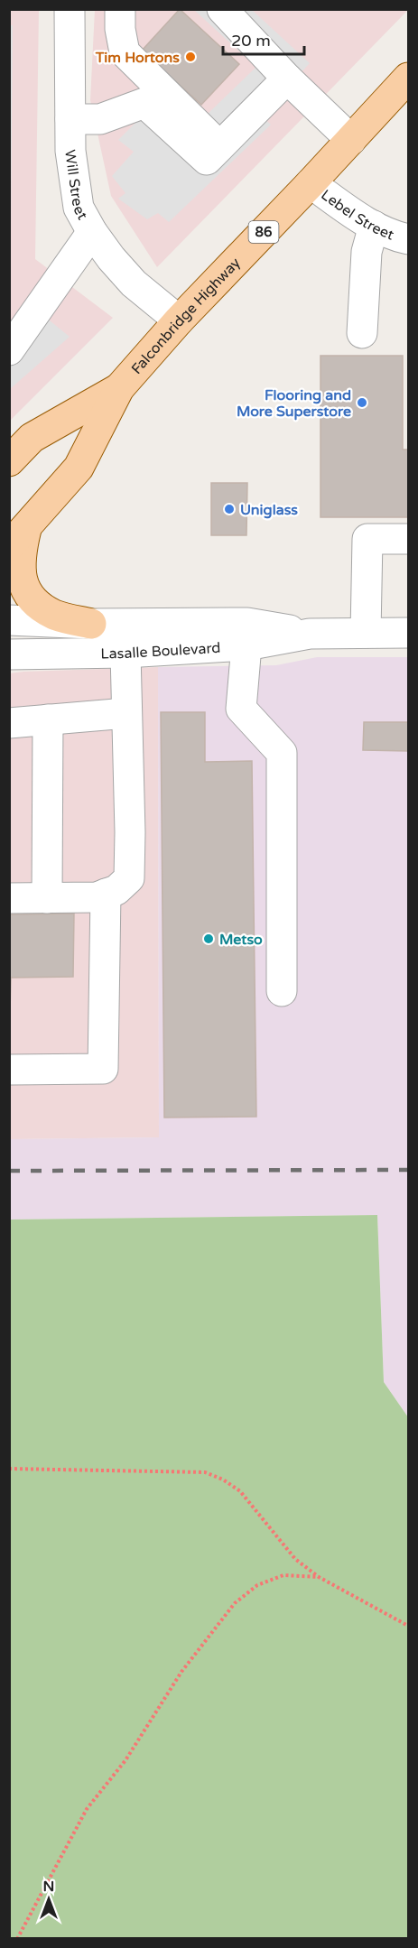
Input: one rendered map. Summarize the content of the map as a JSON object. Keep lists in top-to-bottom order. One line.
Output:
{"streets":{"main road":["86","Falconbridge Highway"],"street":["Will Street","Lebel Street","Lasalle Boulevard"]},"crossings":[["Will Street","Falconbridge Highway"],["Lebel Street","Falconbridge Highway"]],"places":["Tim Hortons","Flooring and More Superstore","Uniglass","Metso"],"scale_bar":"20 m","north":"top"}
